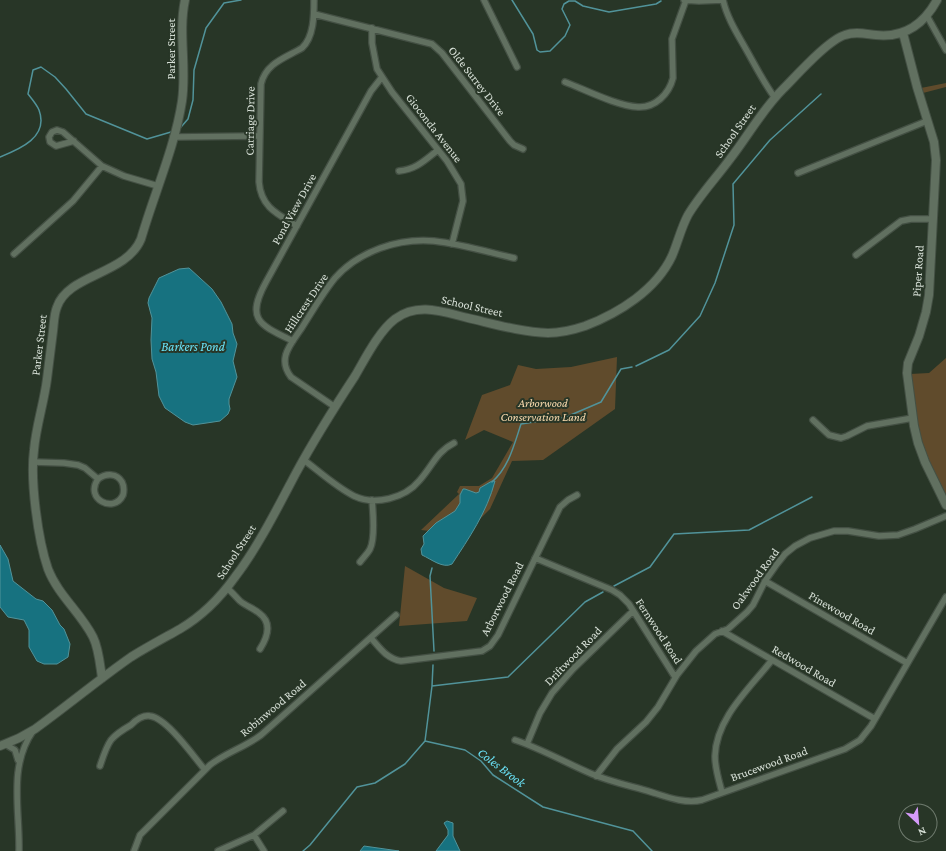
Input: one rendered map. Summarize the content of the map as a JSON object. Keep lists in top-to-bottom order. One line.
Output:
{"streets":{"street":["Parker Street","Olde Surrey Drive","Carriage Drive","Gioconda Avenue","School Street","Pond View Drive","Piper Road","Hillcrest Drive","Oakwood Road","Arborwood Road","Pinewood Road","Fernwood Road","Driftwood Road","Redwood Road","Robinwood Road","Brucewood Road"]},"crossings":[["Parker Street","School Street"],["Olde Surrey Drive","Carriage Drive"],["Olde Surrey Drive","Gioconda Avenue"],["Carriage Drive","Pond View Drive"],["Gioconda Avenue","Pond View Drive"],["Gioconda Avenue","Hillcrest Drive"],["School Street","Piper Road"],["School Street","Hillcrest Drive"],["Pond View Drive","Hillcrest Drive"],["Oakwood Road","Pinewood Road"],["Oakwood Road","Fernwood Road"],["Oakwood Road","Redwood Road"],["Oakwood Road","Brucewood Road"],["Arborwood Road","Fernwood Road"],["Arborwood Road","Robinwood Road"],["Pinewood Road","Brucewood Road"],["Fernwood Road","Driftwood Road"],["Driftwood Road","Brucewood Road"],["Redwood Road","Brucewood Road"]],"water":["Barkers Pond","Coles Brook"],"parks":["Arborwood Conservation Land"],"north":"bottom right"}
